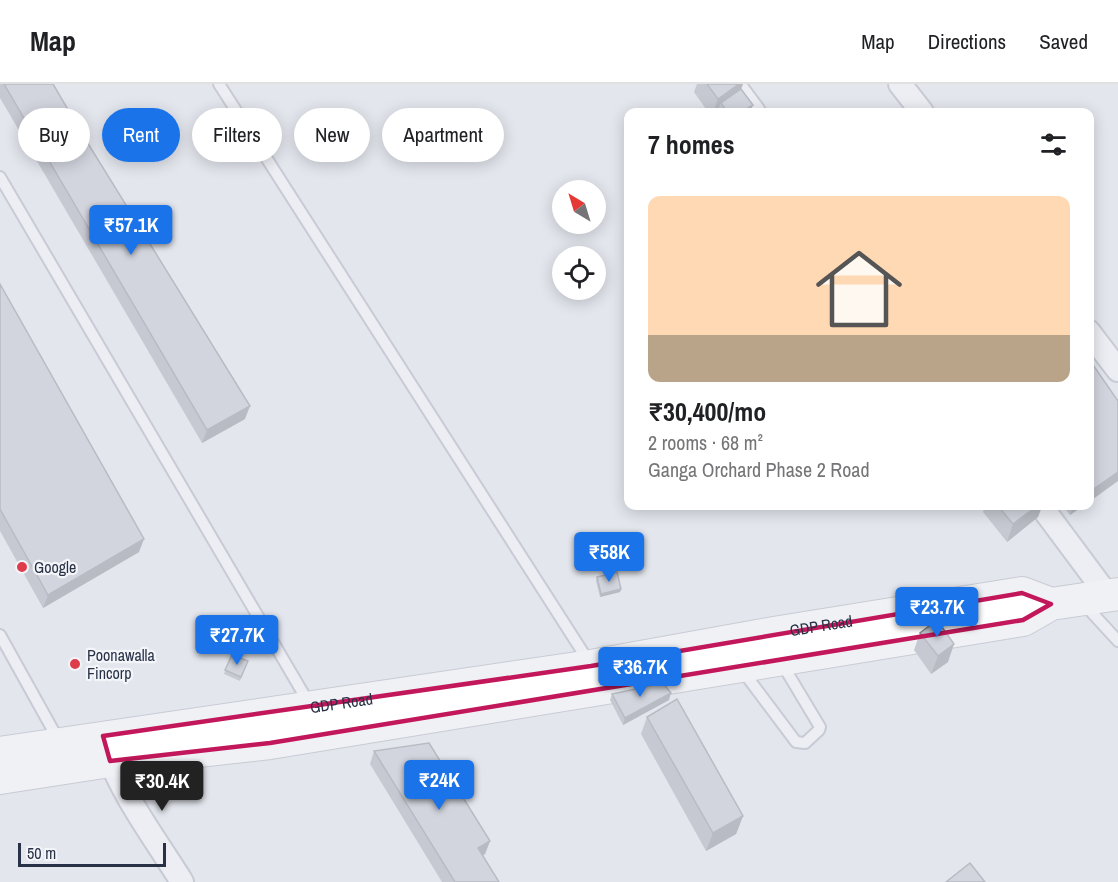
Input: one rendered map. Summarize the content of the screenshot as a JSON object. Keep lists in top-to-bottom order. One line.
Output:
{"streets":{"main road":["GDP Road"]},"places":["Google","Poonawalla Fincorp"],"scale_bar":"50 m","north":"top left","page":{"header":"Map","nav":["Map","Directions","Saved"],"chip":["Buy","Rent","Filters","New","Apartment"],"heading":"7 homes","list":[{"name":"₹30,400/mo","note":"2 rooms · 68 m² · Ganga Orchard Phase 2 Road"}],"price":["₹57.1K","₹58K","₹23.7K","₹27.7K","₹36.7K","₹24K","₹30.4K"],"scale":"50 m"}}
